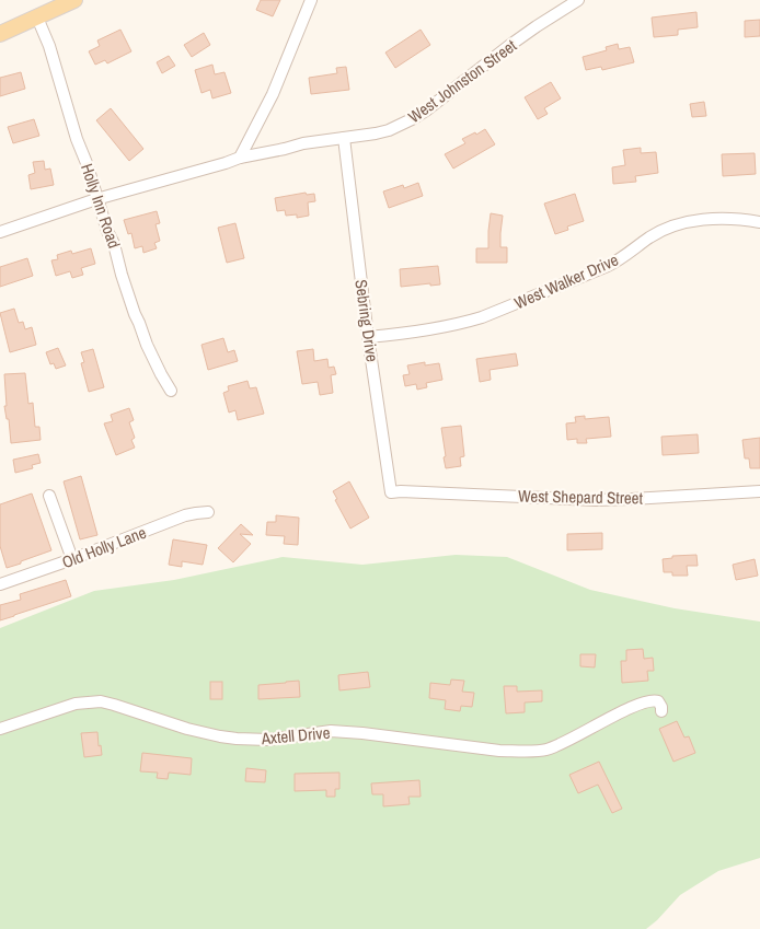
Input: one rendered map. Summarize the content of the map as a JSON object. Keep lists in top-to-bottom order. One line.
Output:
{"streets":{"street":["West Johnston Street","Holly Inn Road","West Walker Drive","Sebring Drive","West Shepard Street","Old Holly Lane","Axtell Drive"]},"crossings":[["West Johnston Street","Holly Inn Road"],["West Johnston Street","Sebring Drive"],["West Walker Drive","Sebring Drive"],["Sebring Drive","West Shepard Street"]]}
